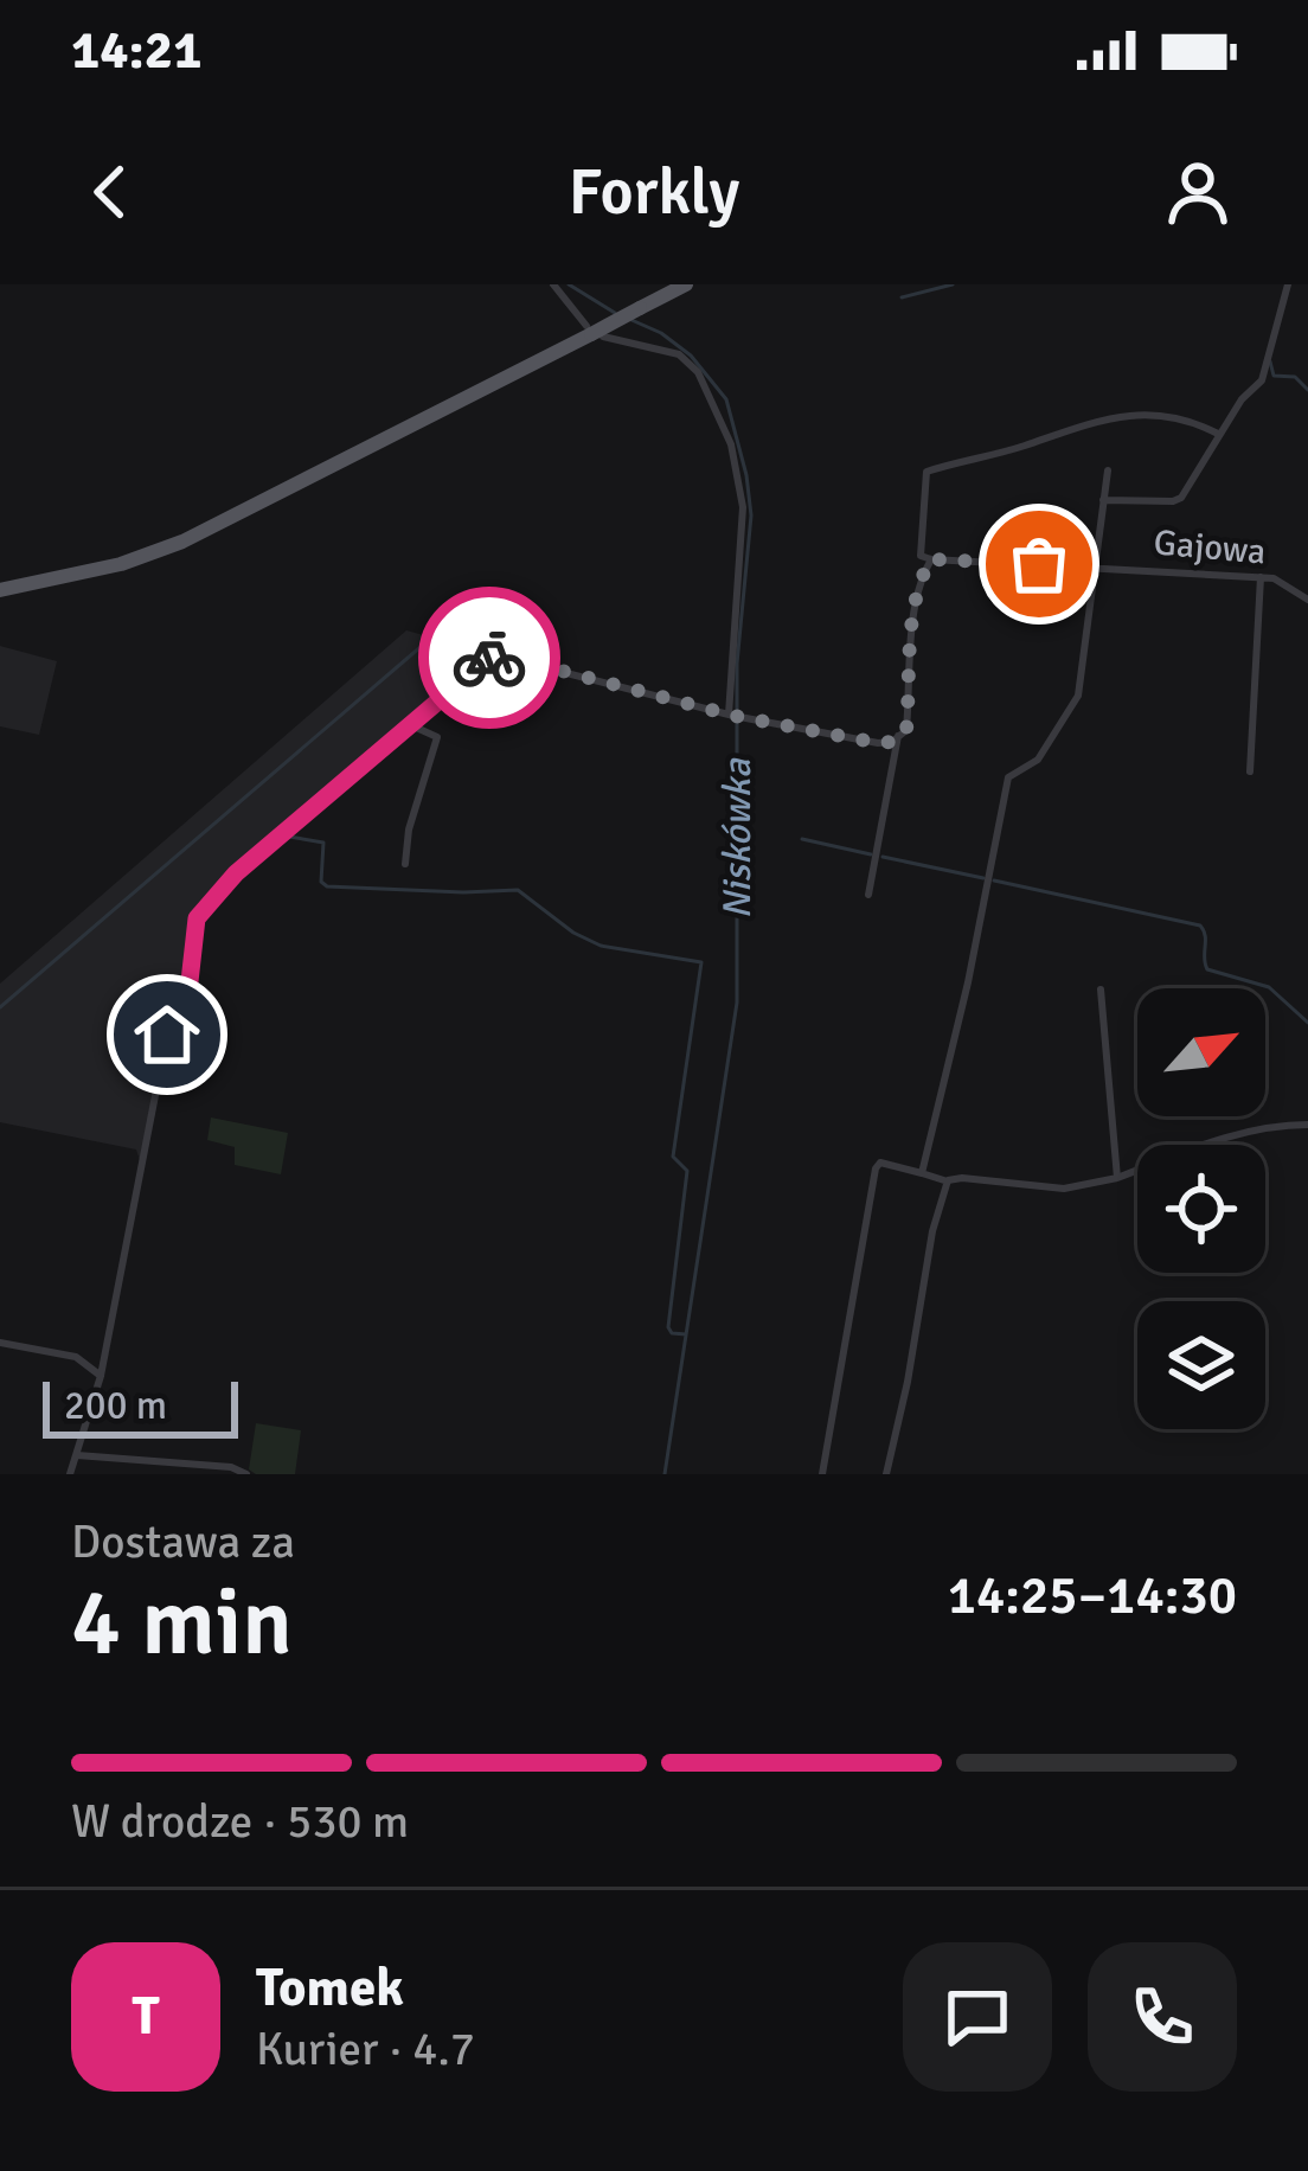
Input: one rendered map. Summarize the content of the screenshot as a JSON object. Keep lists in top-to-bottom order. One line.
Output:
{"streets":{"street":["Gajowa"]},"water":["Niskówka"],"scale_bar":"200 m","north":"top right","page":{"status":"14:21","header":"Forkly","scale":"200 m","heading":["4 min","Dostawa za","14:25–14:30"],"panel":["Tomek","Kurier · 4.7"],"bar":"W drodze · 530 m","round":"T"}}
